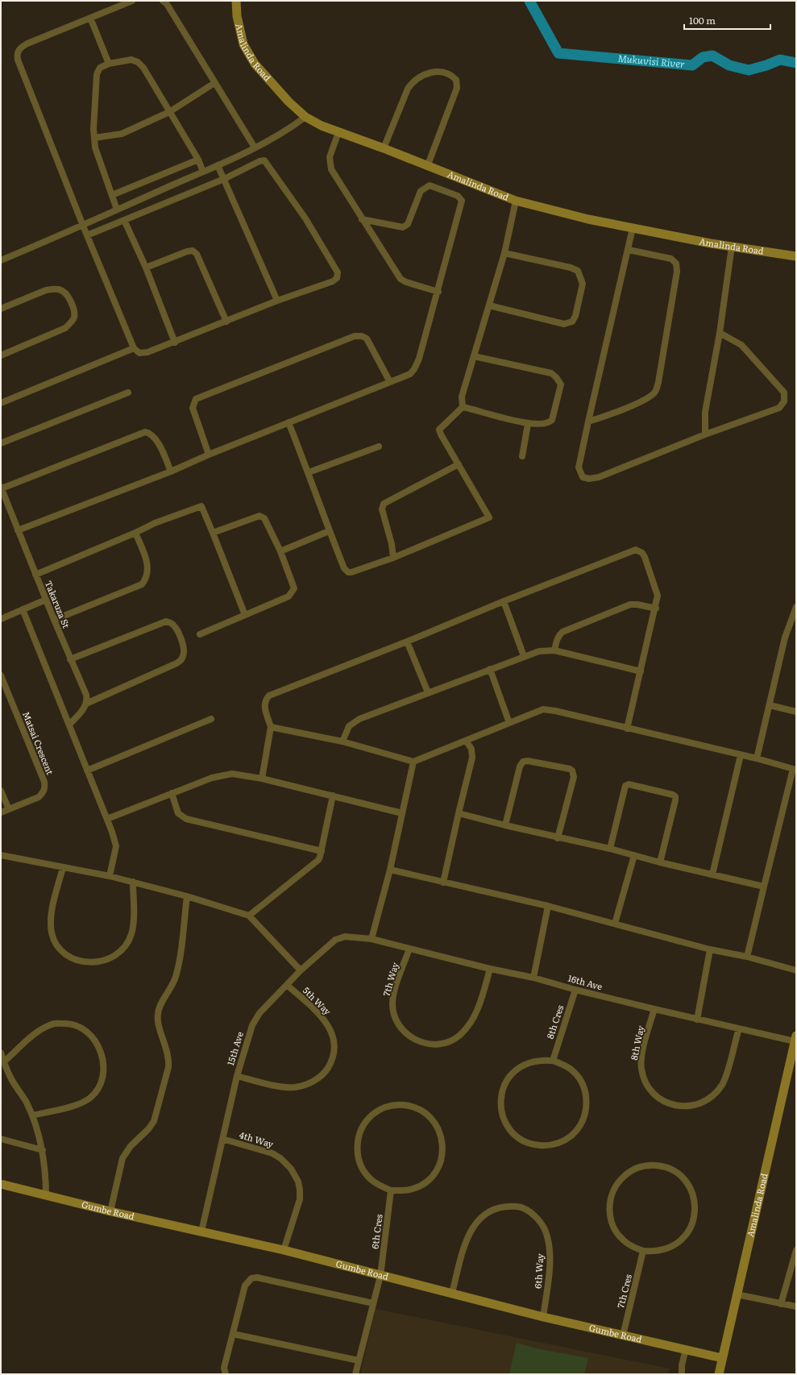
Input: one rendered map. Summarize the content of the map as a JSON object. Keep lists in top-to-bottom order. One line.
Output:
{"streets":{"street":["Amalinda Road","Takaruza St","Matsai Crescent","7th Way","16th Ave","5th Way","8th Cres","8th Way","15th Ave","4th Way","Gumbe Road","6th Cres","6th Way","7th Cres"]},"crossings":[["Amalinda Road","16th Ave"],["Amalinda Road","Gumbe Road"],["7th Way","16th Ave"],["16th Ave","8th Cres"],["16th Ave","8th Way"],["16th Ave","15th Ave"],["5th Way","15th Ave"],["15th Ave","4th Way"],["15th Ave","Gumbe Road"],["4th Way","Gumbe Road"],["Gumbe Road","6th Cres"],["Gumbe Road","6th Way"],["Gumbe Road","7th Cres"]],"water":["Mukuvisi River"],"scale_bar":"100 m"}
